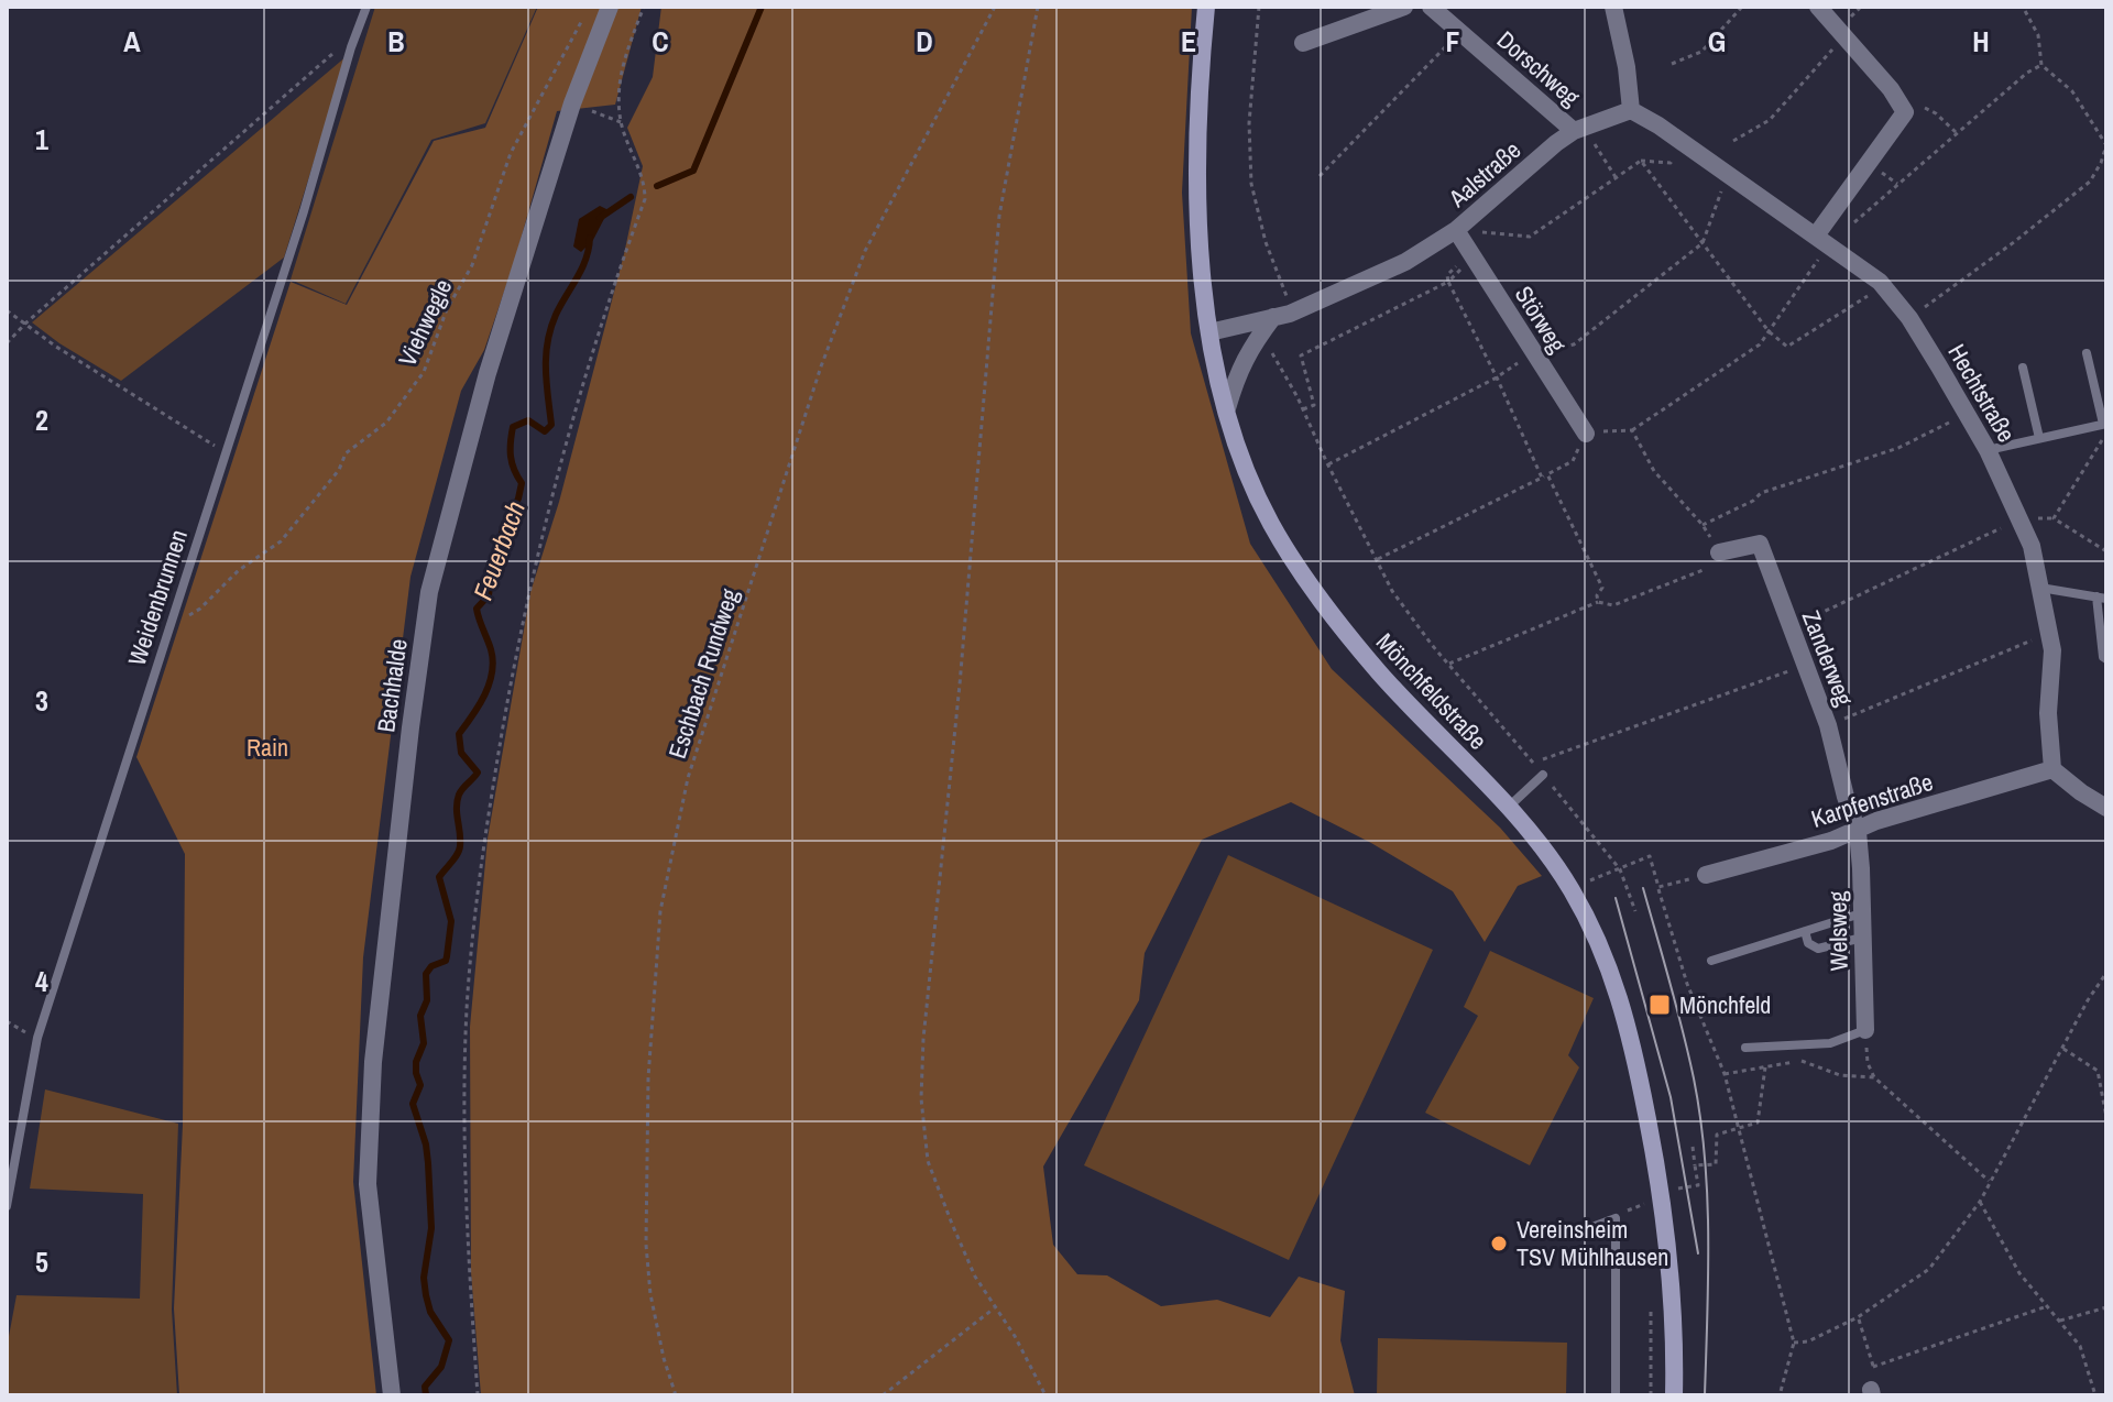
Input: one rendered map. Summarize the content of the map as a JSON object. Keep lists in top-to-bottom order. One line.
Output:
{"streets":{"main road":["Mönchfeldstraße"],"street":["Dorschweg","Aalstraße","Störweg","Hechtstraße","Zanderweg","Bachhalde","Karpfenstraße","Welsweg"],"lane":["Weidenbrunnen"],"path":["Viehwegle","Eschbach Rundweg"]},"crossings":[["Dorschweg","Aalstraße"],["Aalstraße","Störweg"],["Aalstraße","Hechtstraße"],["Aalstraße","Mönchfeldstraße"],["Viehwegle","Weidenbrunnen"],["Hechtstraße","Karpfenstraße"],["Zanderweg","Karpfenstraße"],["Zanderweg","Welsweg"],["Karpfenstraße","Welsweg"]],"water":["Feuerbach"],"parks":["Rain"],"places":{"transit":["Mönchfeld"],"other":["Vereinsheim TSV Mühlhausen"]},"grid":{"columns":["A","B","C","D","E","F","G","H"],"rows":["1","2","3","4","5"]}}
